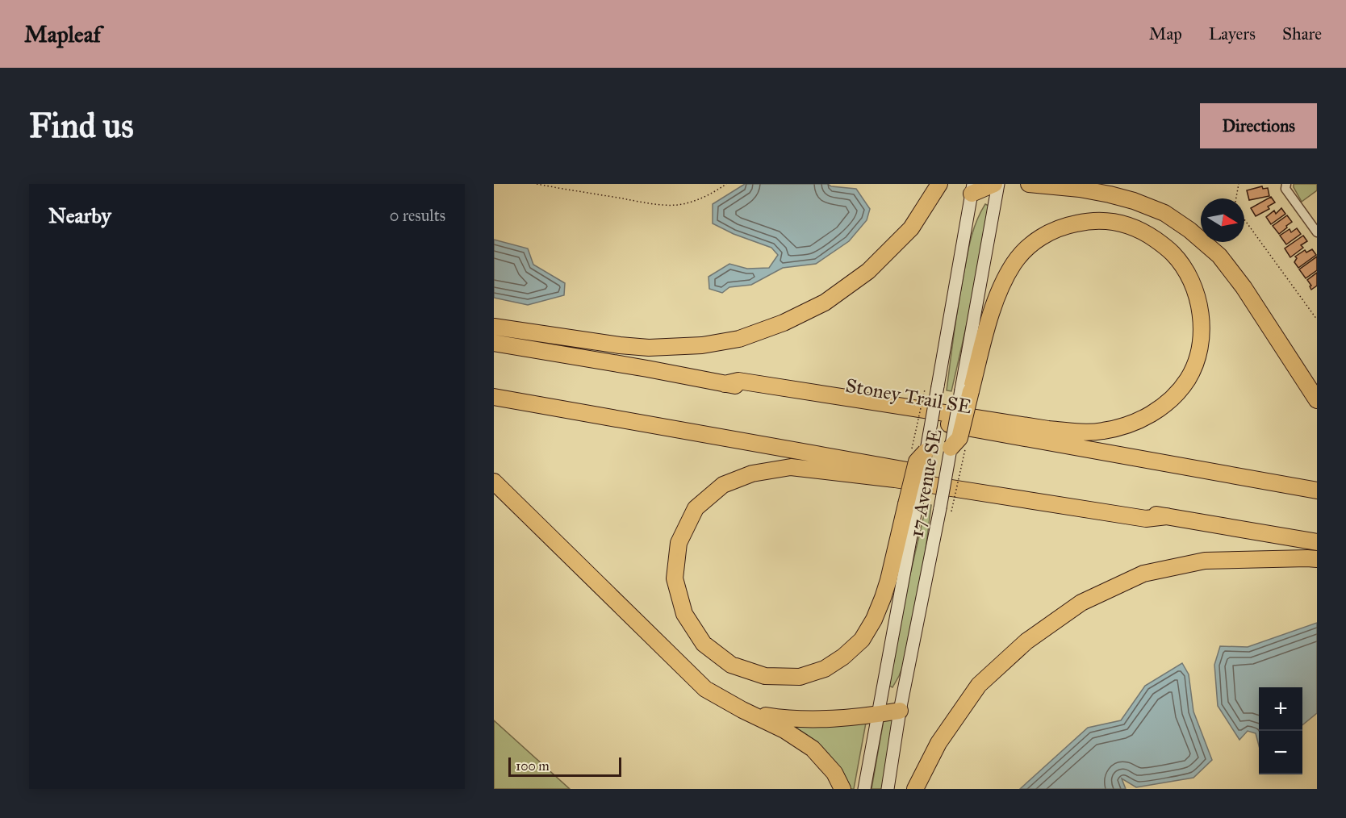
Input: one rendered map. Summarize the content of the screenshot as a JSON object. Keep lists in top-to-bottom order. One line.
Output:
{"streets":{"highway":["Stoney Trail SE"],"main road":["17 Avenue SE"]},"scale_bar":"100 m","north":"right","page":{"header":"Mapleaf","nav":["Map","Layers","Share"],"buttons":"Directions","title":"Find us","heading":["Nearby","0 results"],"map_buttons":["+","−"],"scale":"100 m"}}
